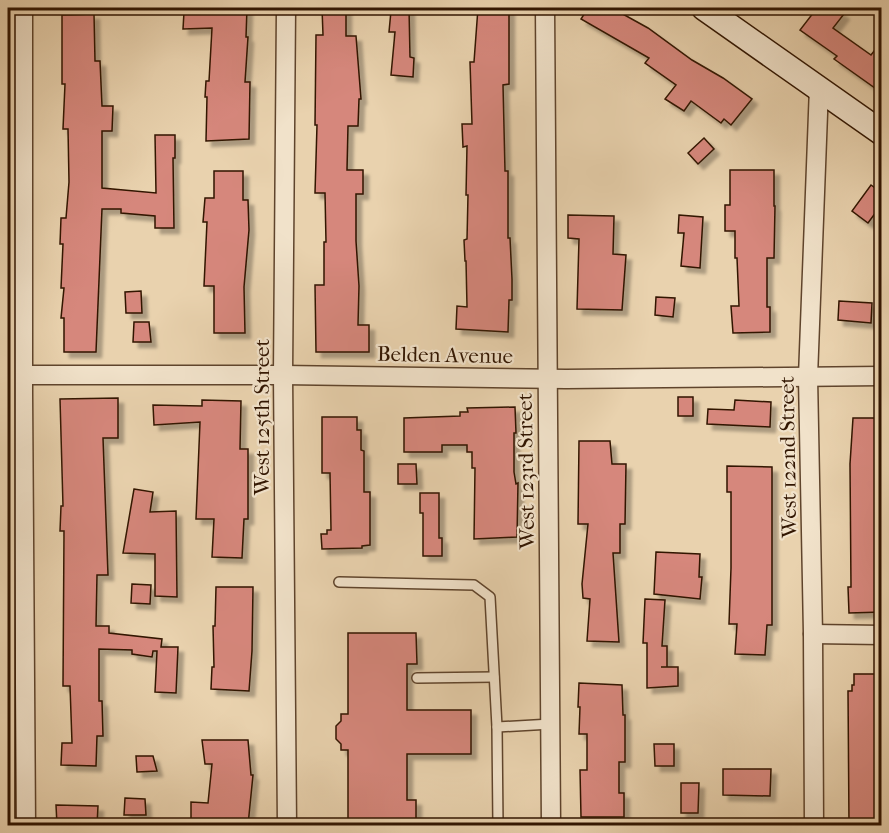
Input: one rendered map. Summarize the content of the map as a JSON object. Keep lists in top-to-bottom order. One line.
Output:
{"streets":{"street":["Belden Avenue","West 125th Street","West 122nd Street","West 123rd Street"]},"crossings":[["Belden Avenue","West 125th Street"],["Belden Avenue","West 122nd Street"],["Belden Avenue","West 123rd Street"]]}
